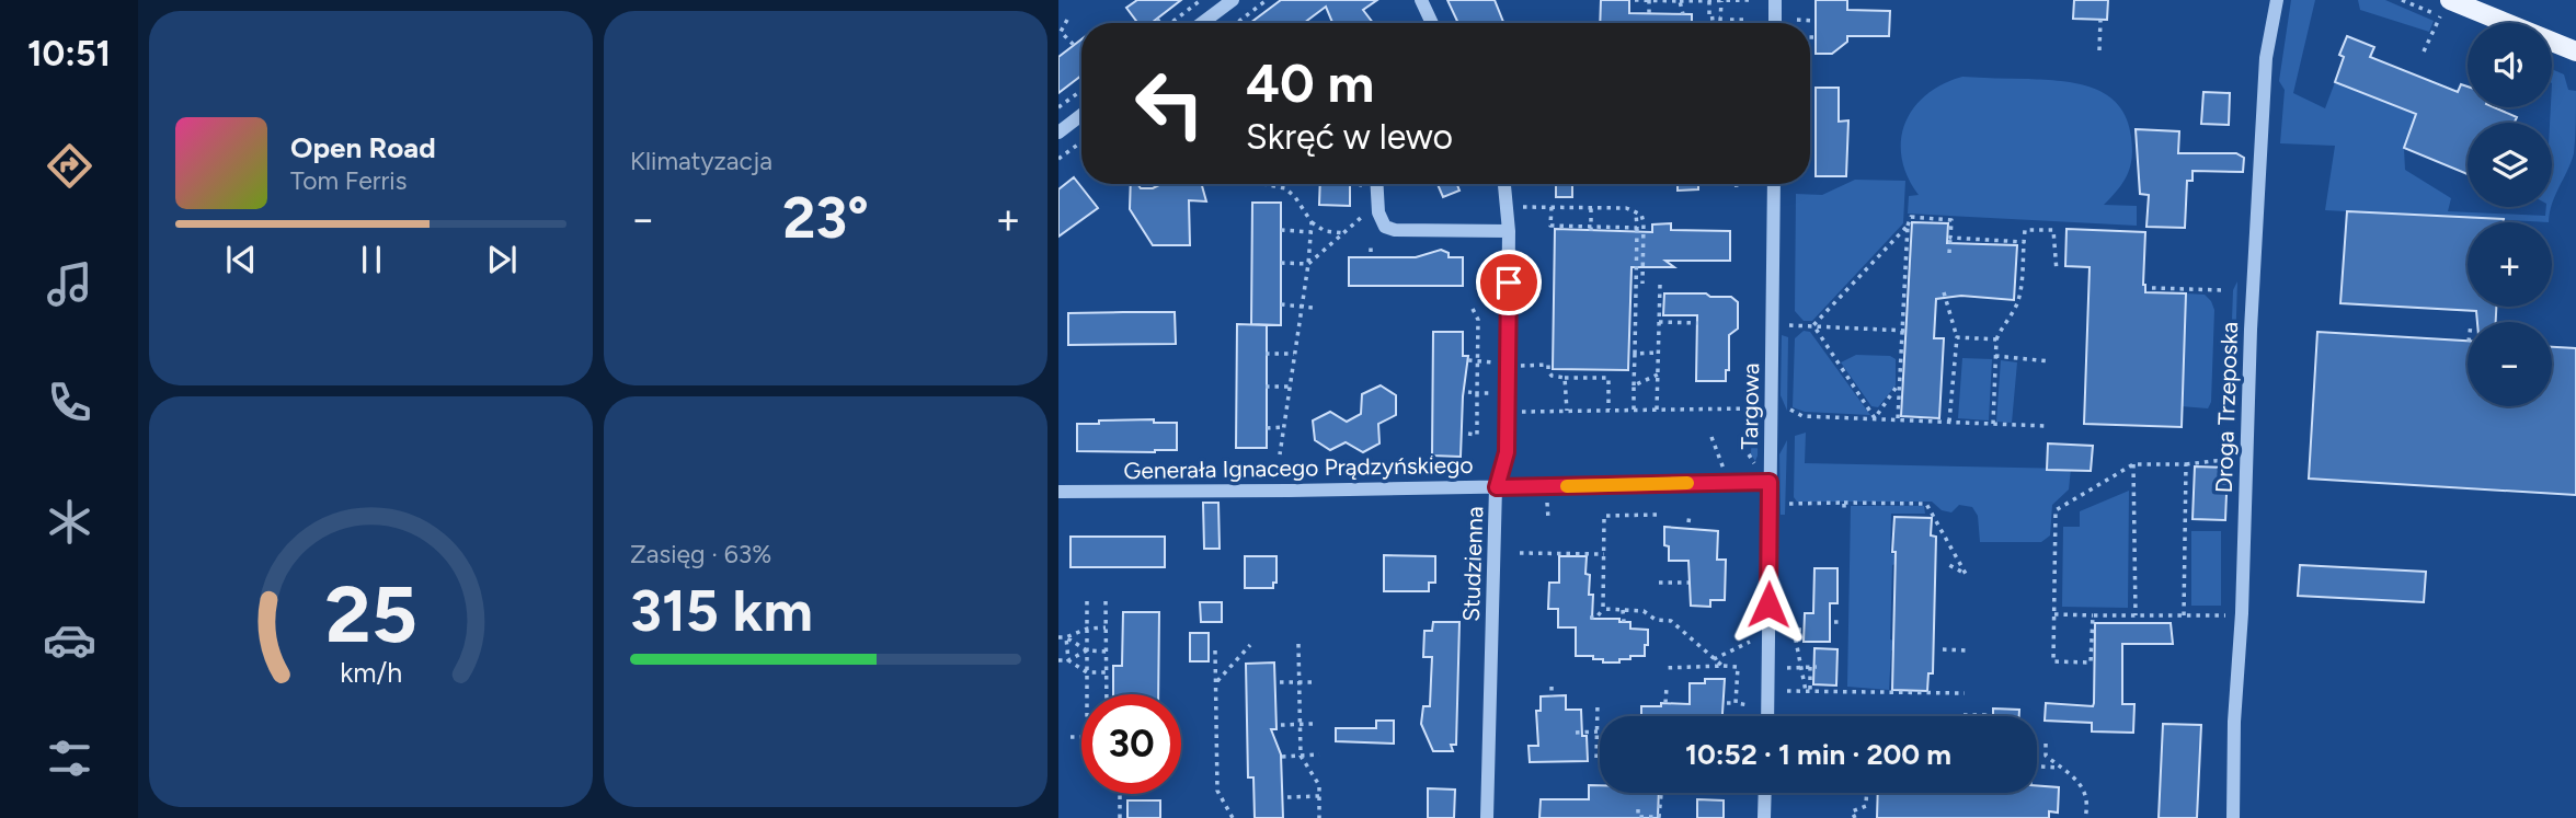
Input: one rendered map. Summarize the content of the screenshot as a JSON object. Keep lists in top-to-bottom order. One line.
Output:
{"streets":{"street":["Targowa","Droga Trzeposka","Generała Ignacego Prądzyńskiego","Studzienna"]},"crossings":[["Targowa","Generała Ignacego Prądzyńskiego"],["Generała Ignacego Prądzyńskiego","Studzienna"]],"page":{"tabs":"10:51","tile":["Klimatyzacja",["Zasięg · 63%","315 km"]],"map_buttons":["+","−"],"turn":["40 m","Skręć w lewo"],"song":["Open Road","Tom Ferris"],"heat":["−","23°","+"],"limit":"30","trip":"10:52 · 1 min · 200 m","gauge":["25","km/h"]}}
